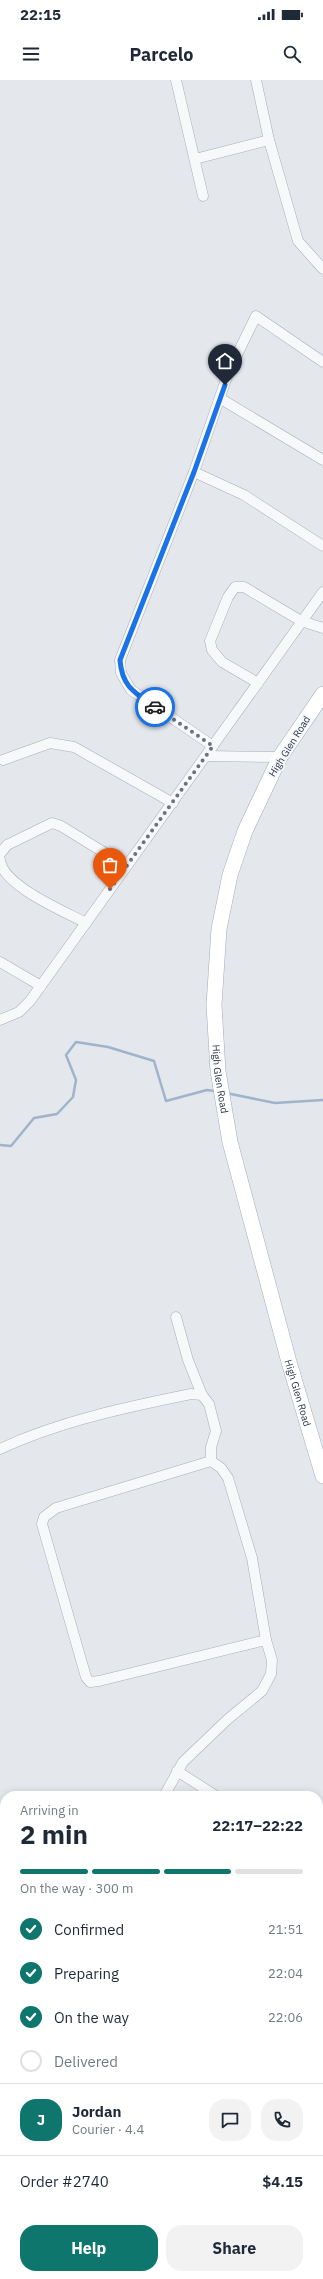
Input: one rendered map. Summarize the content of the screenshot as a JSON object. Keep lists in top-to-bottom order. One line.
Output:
{"streets":{"main road":["High Glen Road"]},"page":{"status":"22:15","header":"Parcelo","heading":["2 min","Arriving in","22:17–22:22"],"panel":["Jordan","Courier · 4.4","Order #2740","$4.15"],"bar":"On the way · 300 m","list":[["Confirmed","21:51"],["Preparing","22:04"],["On the way","22:06"],"Delivered"],"round":"J","buttons":["Help","Share"]}}
